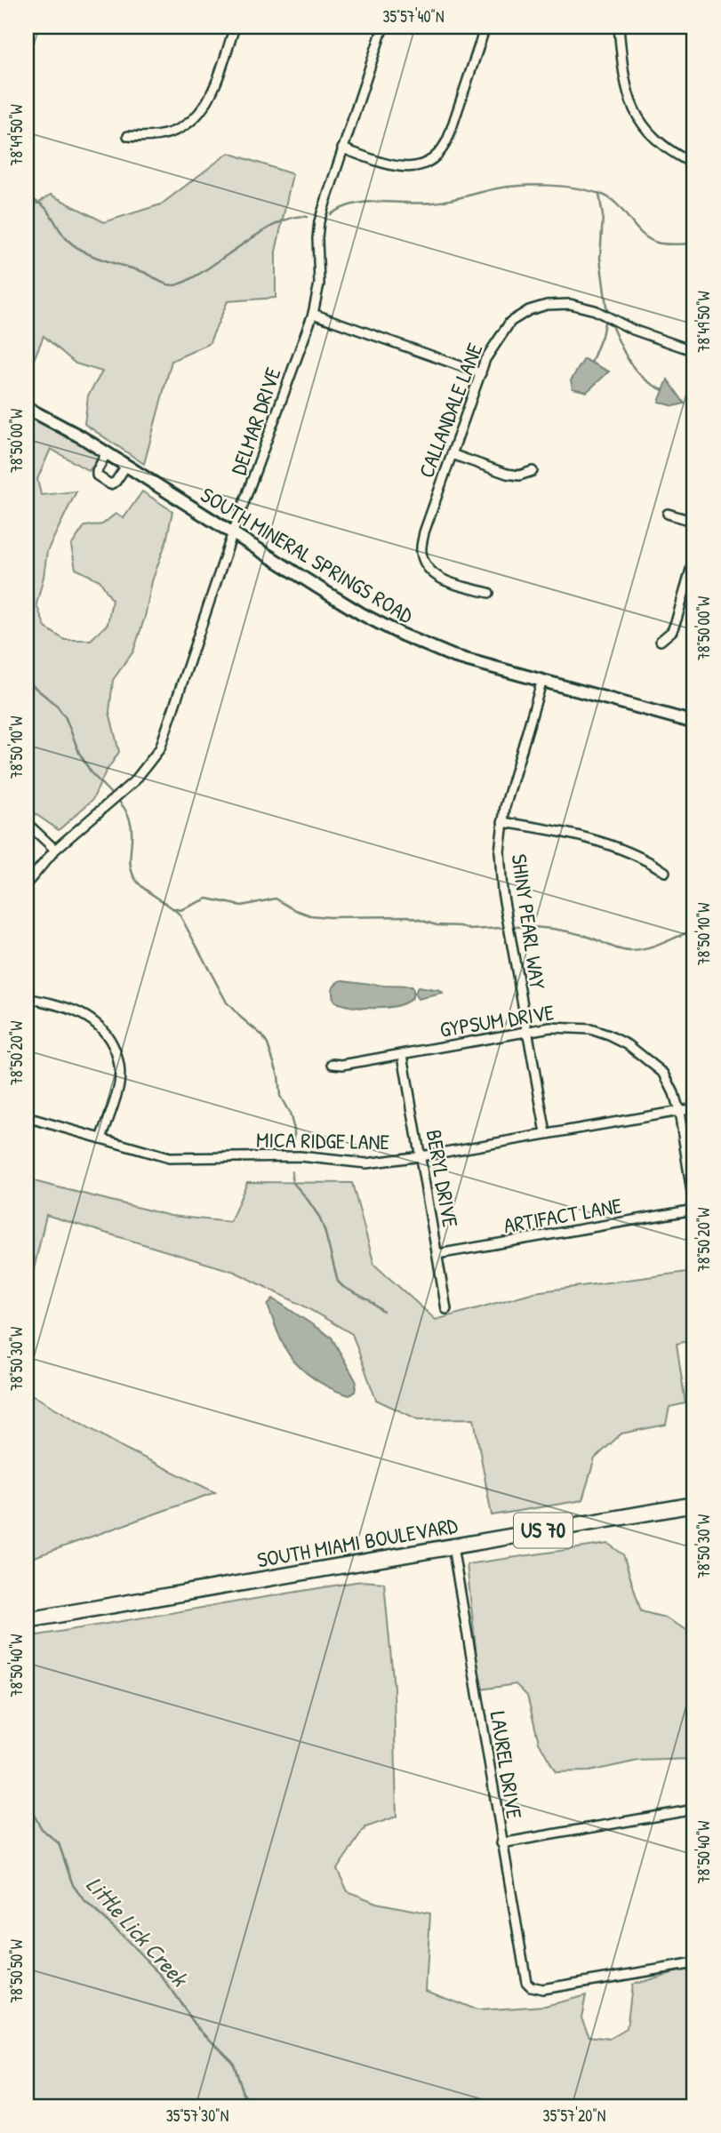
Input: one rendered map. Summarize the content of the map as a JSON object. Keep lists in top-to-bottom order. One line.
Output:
{"streets":{"highway":["US 70","SOUTH MIAMI BOULEVARD"],"street":["CALLANDALE LANE","DELMAR DRIVE","SOUTH MINERAL SPRINGS ROAD","SHINY PEARL WAY","GYPSUM DRIVE","MICA RIDGE LANE","BERYL DRIVE","ARTIFACT LANE","LAUREL DRIVE"]},"crossings":[["DELMAR DRIVE","SOUTH MINERAL SPRINGS ROAD"],["SOUTH MINERAL SPRINGS ROAD","SHINY PEARL WAY"],["SHINY PEARL WAY","GYPSUM DRIVE"],["SHINY PEARL WAY","MICA RIDGE LANE"],["GYPSUM DRIVE","MICA RIDGE LANE"],["GYPSUM DRIVE","BERYL DRIVE"],["GYPSUM DRIVE","ARTIFACT LANE"],["MICA RIDGE LANE","BERYL DRIVE"],["BERYL DRIVE","ARTIFACT LANE"],["SOUTH MIAMI BOULEVARD","LAUREL DRIVE"]],"water":["Little Lick Creek"],"coordinates":["35°57'40\"N","78°49'50\"W","78°50'00\"W","78°50'10\"W","78°50'20\"W","78°50'30\"W","78°50'40\"W","78°50'50\"W","35°57'30\"N","35°57'20\"N"]}
